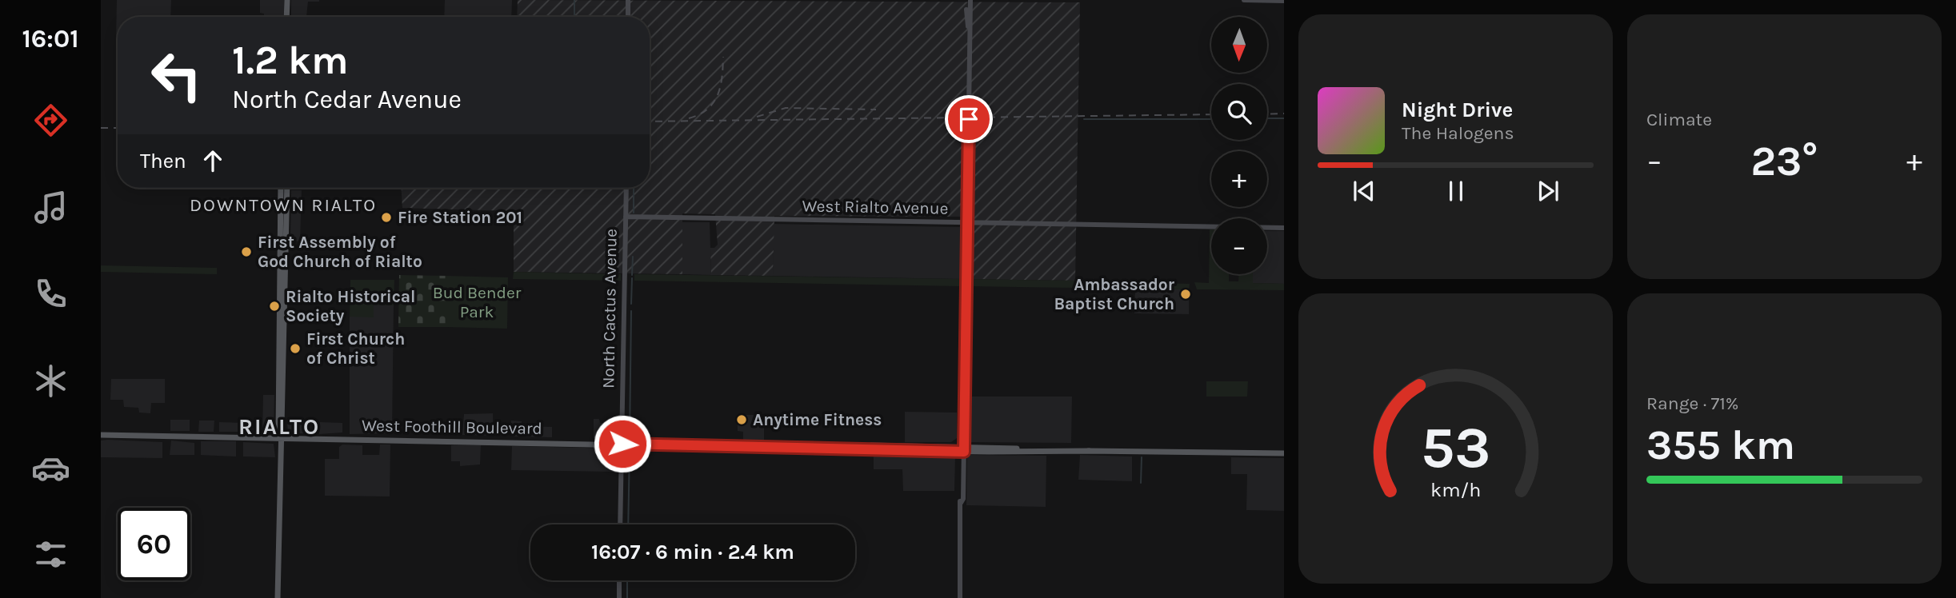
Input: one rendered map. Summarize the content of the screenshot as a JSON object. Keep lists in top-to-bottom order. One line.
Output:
{"streets":{"main road":["West Rialto Avenue","North Cactus Avenue","West Foothill Boulevard"]},"crossings":[["West Rialto Avenue","North Cactus Avenue"],["North Cactus Avenue","West Foothill Boulevard"]],"districts":["DOWNTOWN RIALTO","RIALTO"],"parks":["Bud Bender Park"],"places":["Fire Station 201","First Assembly of God Church of Rialto","Ambassador Baptist Church","Rialto Historical Society","First Church of Christ","Anytime Fitness"],"north":"bottom","page":{"tabs":"16:01","tile":["Climate",["Range · 71%","355 km"]],"map_buttons":["+","−"],"turn":["1.2 km","North Cedar Avenue"],"song":["Night Drive","The Halogens"],"then":"Then","heat":["−","23°","+"],"limit":"60","trip":"16:07 · 6 min · 2.4 km","gauge":["53","km/h"]}}
